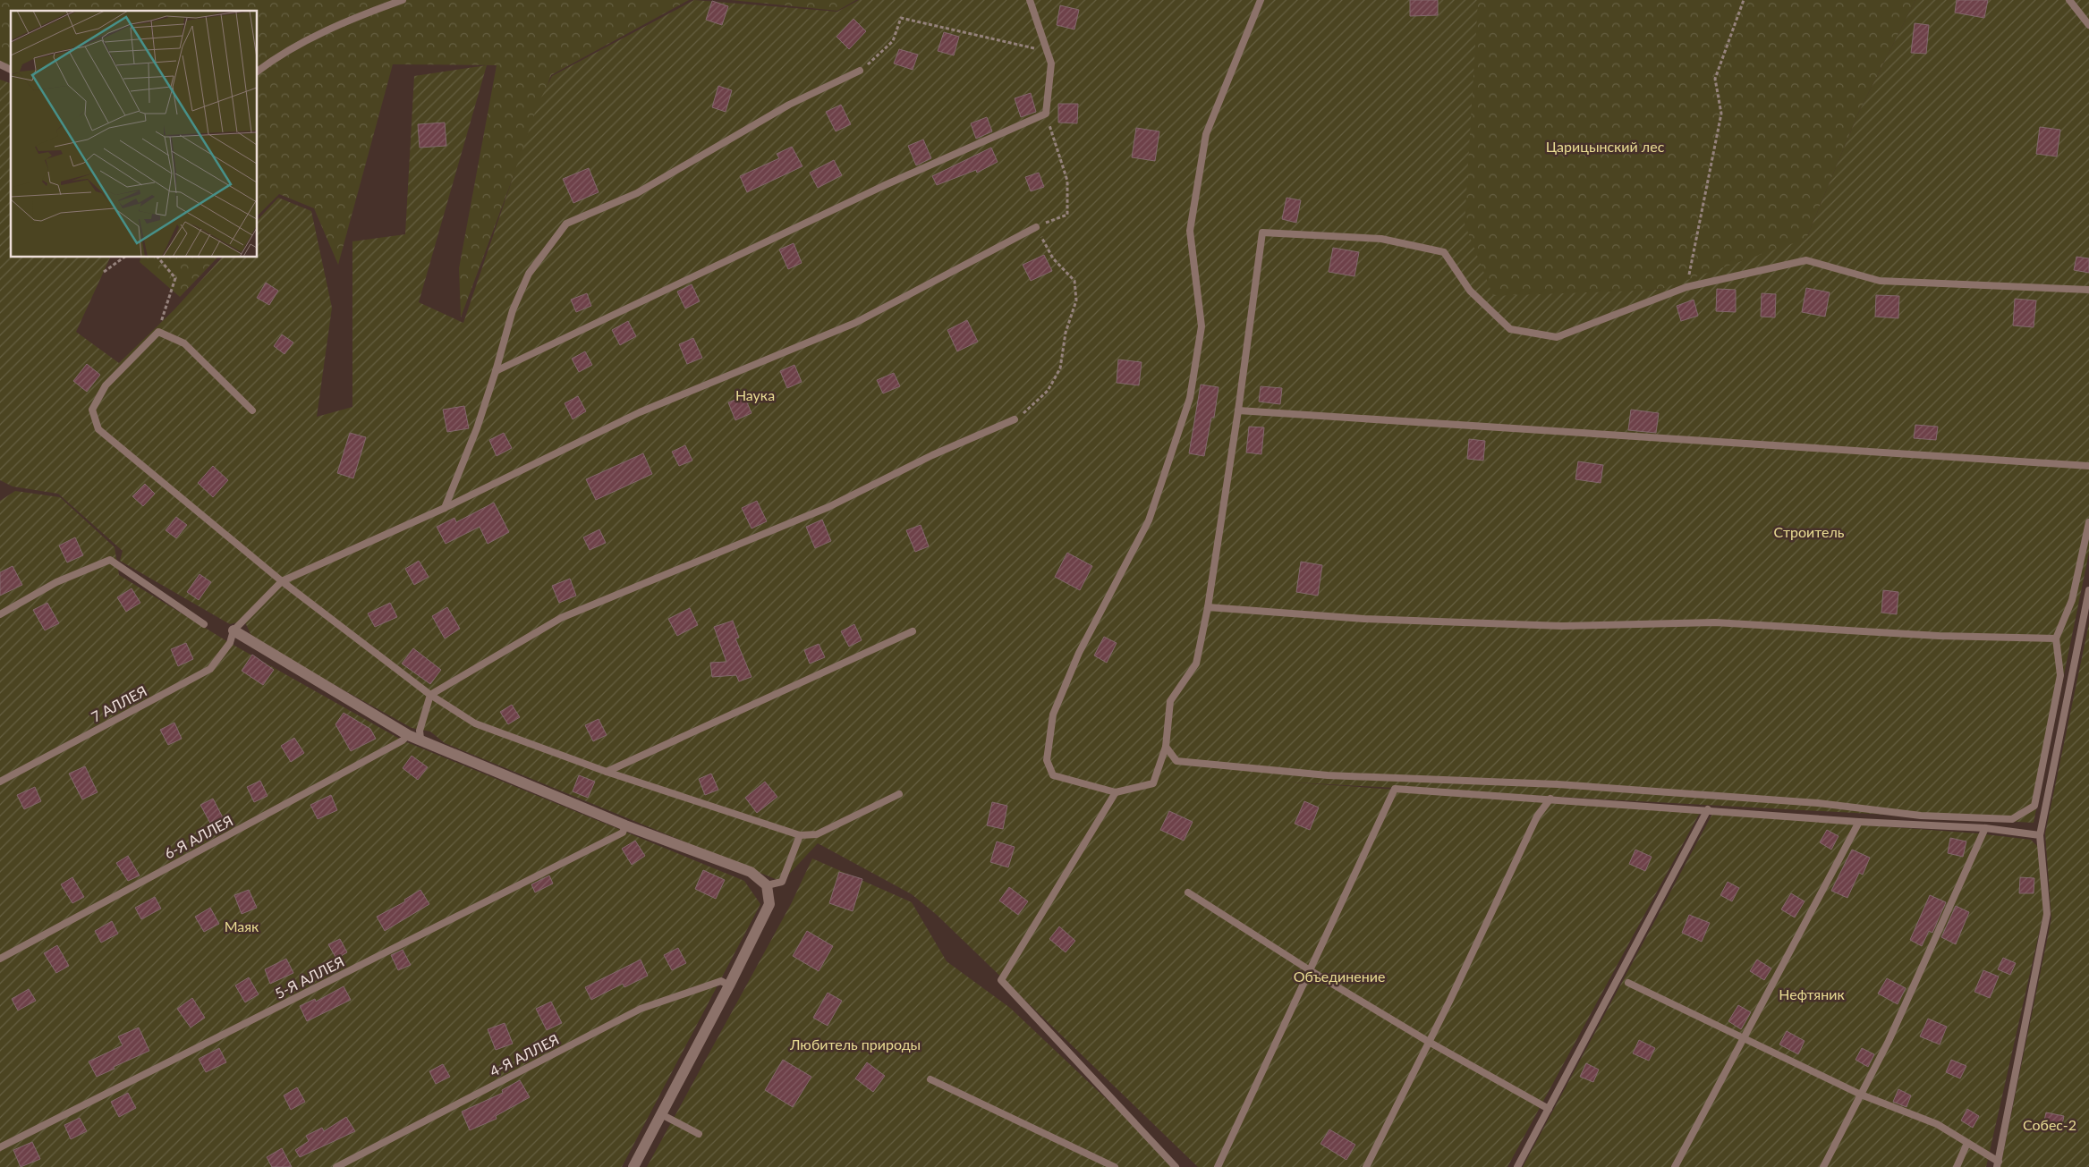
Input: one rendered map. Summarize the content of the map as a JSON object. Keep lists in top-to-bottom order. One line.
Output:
{"streets":{"lane":["7 АЛЛЕЯ","6-Я АЛЛЕЯ","5-Я АЛЛЕЯ","4-Я АЛЛЕЯ"]},"parks":["Царицынский лес","Наука","Строитель","Маяк","Объединение","Нефтяник","Любитель природы","Собес-2"]}
